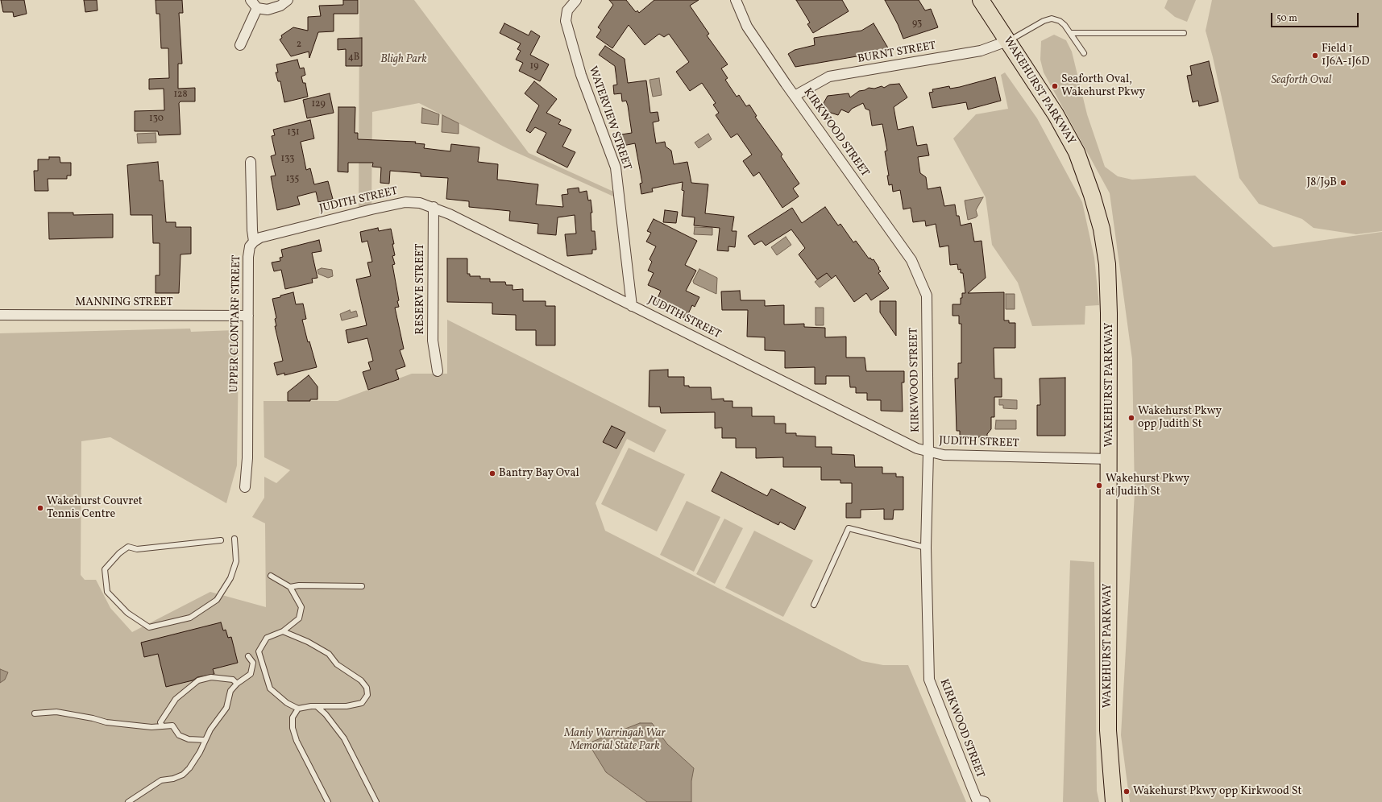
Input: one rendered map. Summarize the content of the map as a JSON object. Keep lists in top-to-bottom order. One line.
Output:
{"streets":{"main road":["WAKEHURST PARKWAY"],"street":["BURNT STREET","WATERVIEW STREET","KIRKWOOD STREET","JUDITH STREET","RESERVE STREET","MANNING STREET","UPPER CLONTARF STREET"]},"crossings":[["BURNT STREET","WAKEHURST PARKWAY"],["BURNT STREET","KIRKWOOD STREET"],["WAKEHURST PARKWAY","JUDITH STREET"],["WATERVIEW STREET","JUDITH STREET"],["KIRKWOOD STREET","JUDITH STREET"],["JUDITH STREET","RESERVE STREET"],["JUDITH STREET","UPPER CLONTARF STREET"],["MANNING STREET","UPPER CLONTARF STREET"]],"parks":["Bligh Park","Seaforth Oval","Manly Warringah War Memorial State Park"],"places":["Field 1 1J6A-1J6D","Seaforth Oval, Wakehurst Pkwy","J8/J9B","Wakehurst Pkwy opp Judith St","Bantry Bay Oval","Wakehurst Pkwy at Judith St","Wakehurst Couvret Tennis Centre","Wakehurst Pkwy opp Kirkwood St"],"house_numbers":["93","2","4B","19","128","129","130","131","133","135"],"scale_bar":"50 m"}
